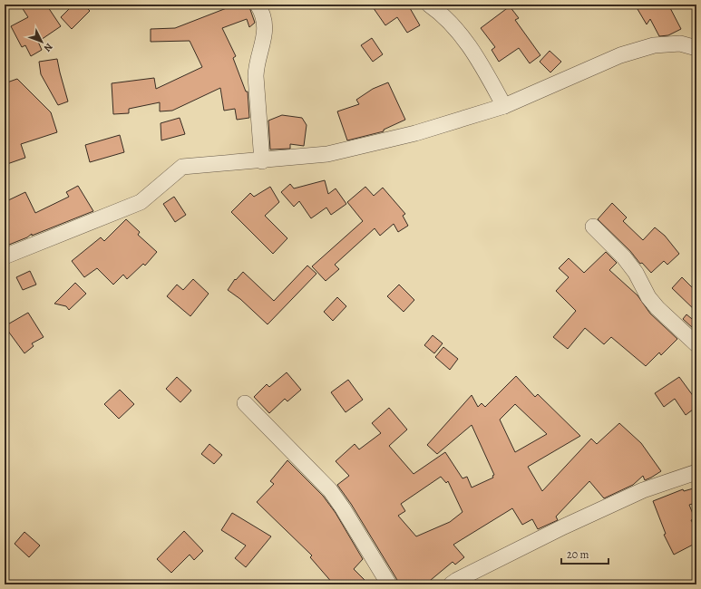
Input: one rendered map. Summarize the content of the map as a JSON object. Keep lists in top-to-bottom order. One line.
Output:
{"scale_bar":"20 m","north":"bottom right"}
